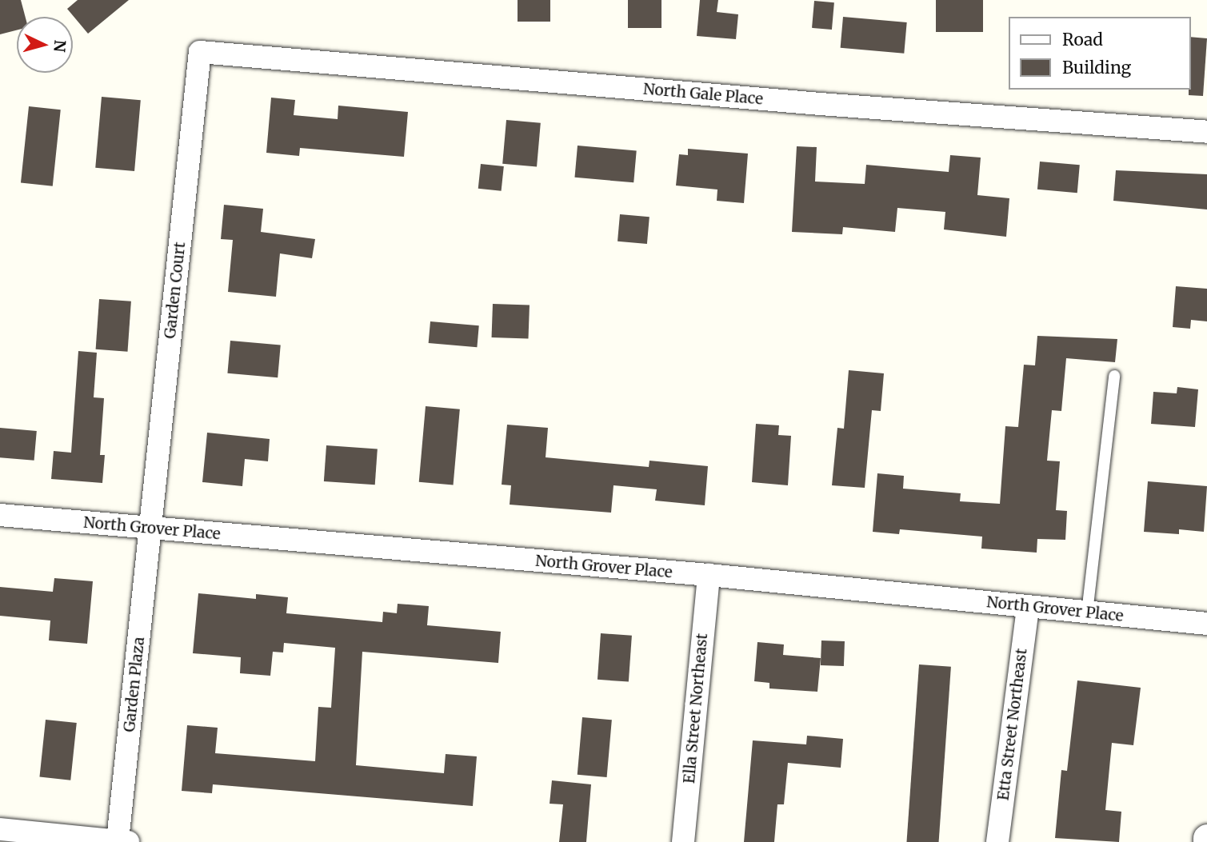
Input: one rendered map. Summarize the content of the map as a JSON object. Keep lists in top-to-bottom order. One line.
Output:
{"streets":{"street":["North Gale Place","Garden Court","North Grover Place","Garden Plaza","Ella Street Northeast","Etta Street Northeast"]},"crossings":[["North Gale Place","Garden Court"],["Garden Court","North Grover Place"],["Garden Court","Garden Plaza"],["North Grover Place","Garden Plaza"],["North Grover Place","Ella Street Northeast"],["North Grover Place","Etta Street Northeast"]],"legend":["Road","Building"],"north":"right"}
